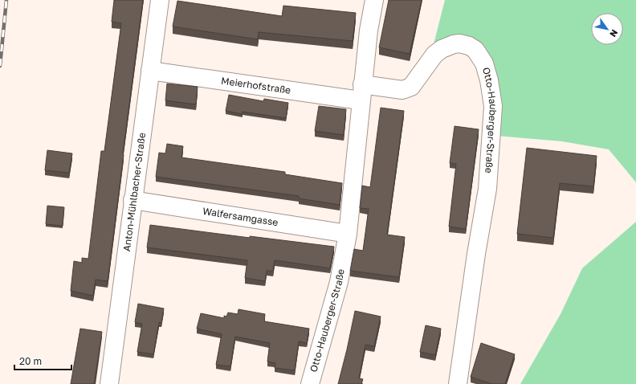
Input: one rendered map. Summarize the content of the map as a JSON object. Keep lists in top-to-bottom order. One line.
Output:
{"streets":{"street":["Meierhofstraße","Otto-Hauberger-Straße","Anton-Mühlbacher-Straße","Walfersamgasse"]},"crossings":[["Meierhofstraße","Otto-Hauberger-Straße"],["Meierhofstraße","Anton-Mühlbacher-Straße"],["Otto-Hauberger-Straße","Walfersamgasse"],["Anton-Mühlbacher-Straße","Walfersamgasse"]],"scale_bar":"20 m","north":"bottom right"}
